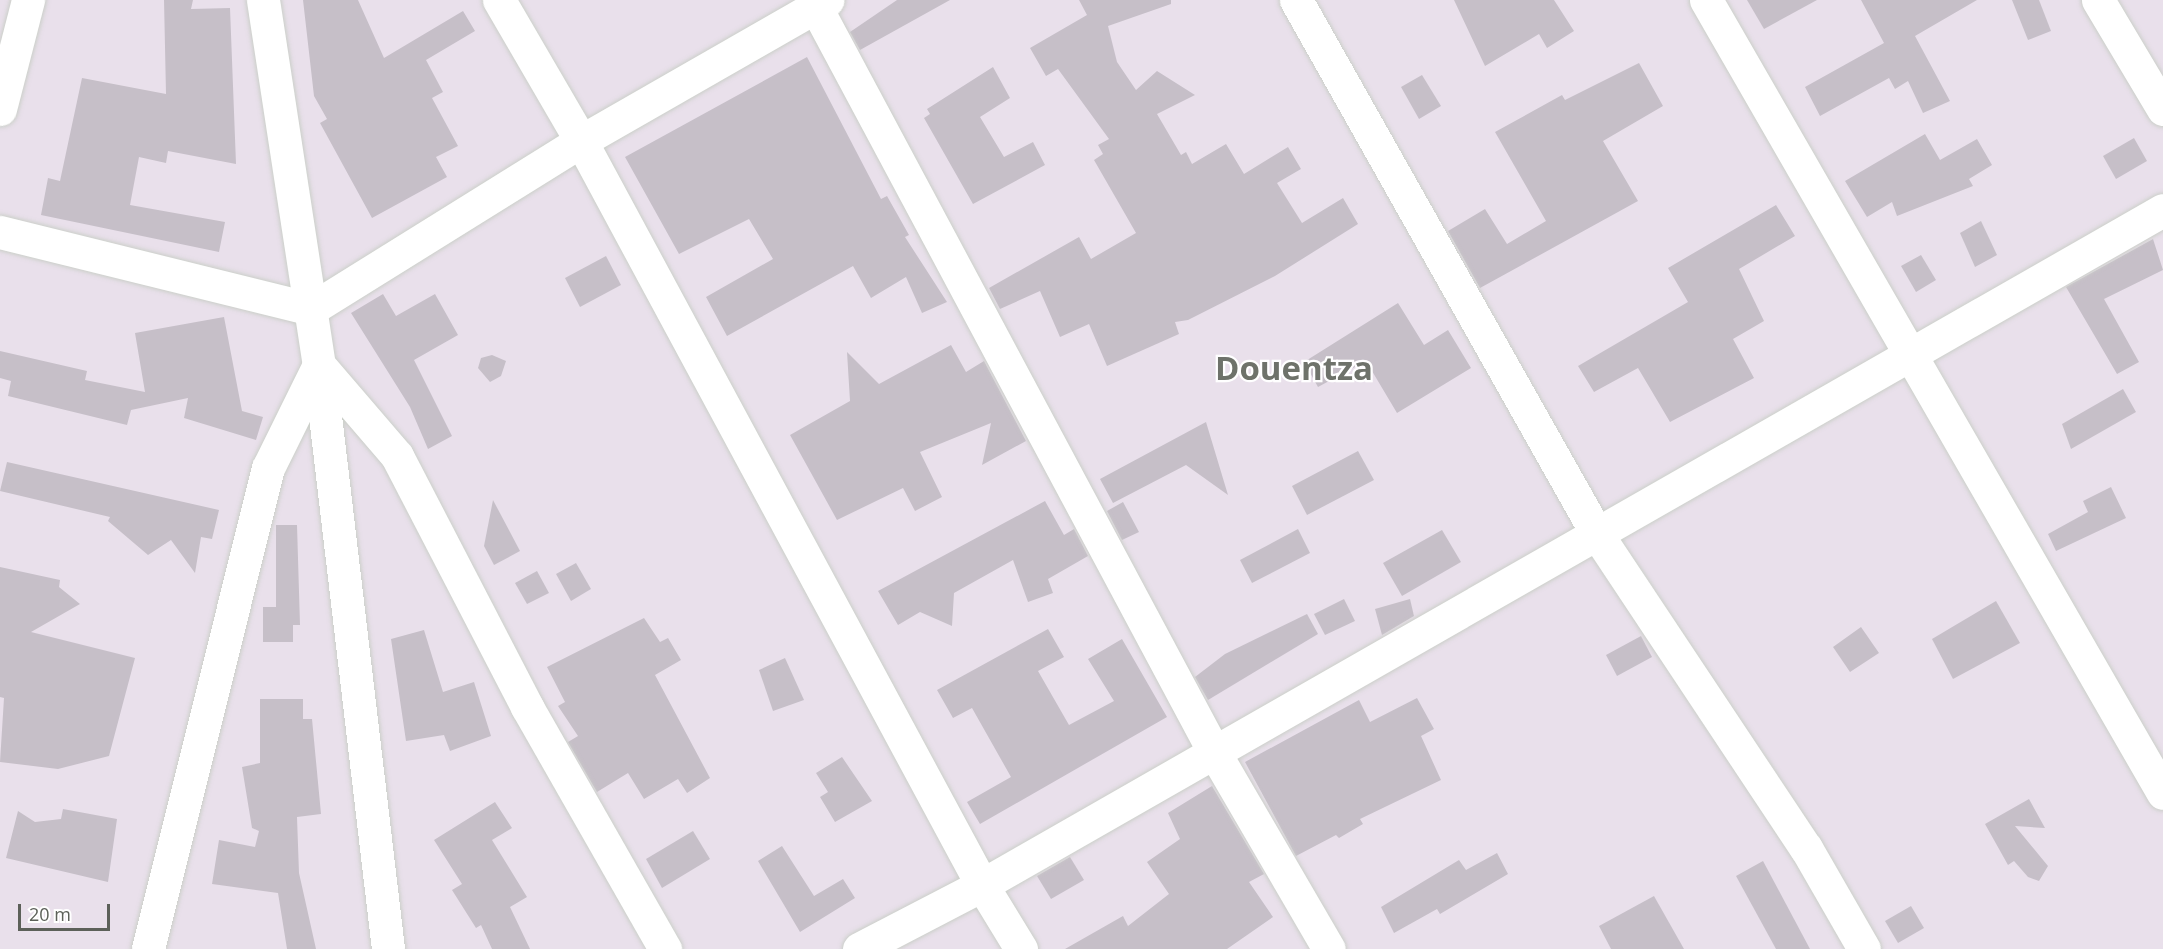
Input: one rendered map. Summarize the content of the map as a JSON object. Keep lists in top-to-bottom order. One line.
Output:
{"districts":["Douentza"],"scale_bar":"20 m"}
